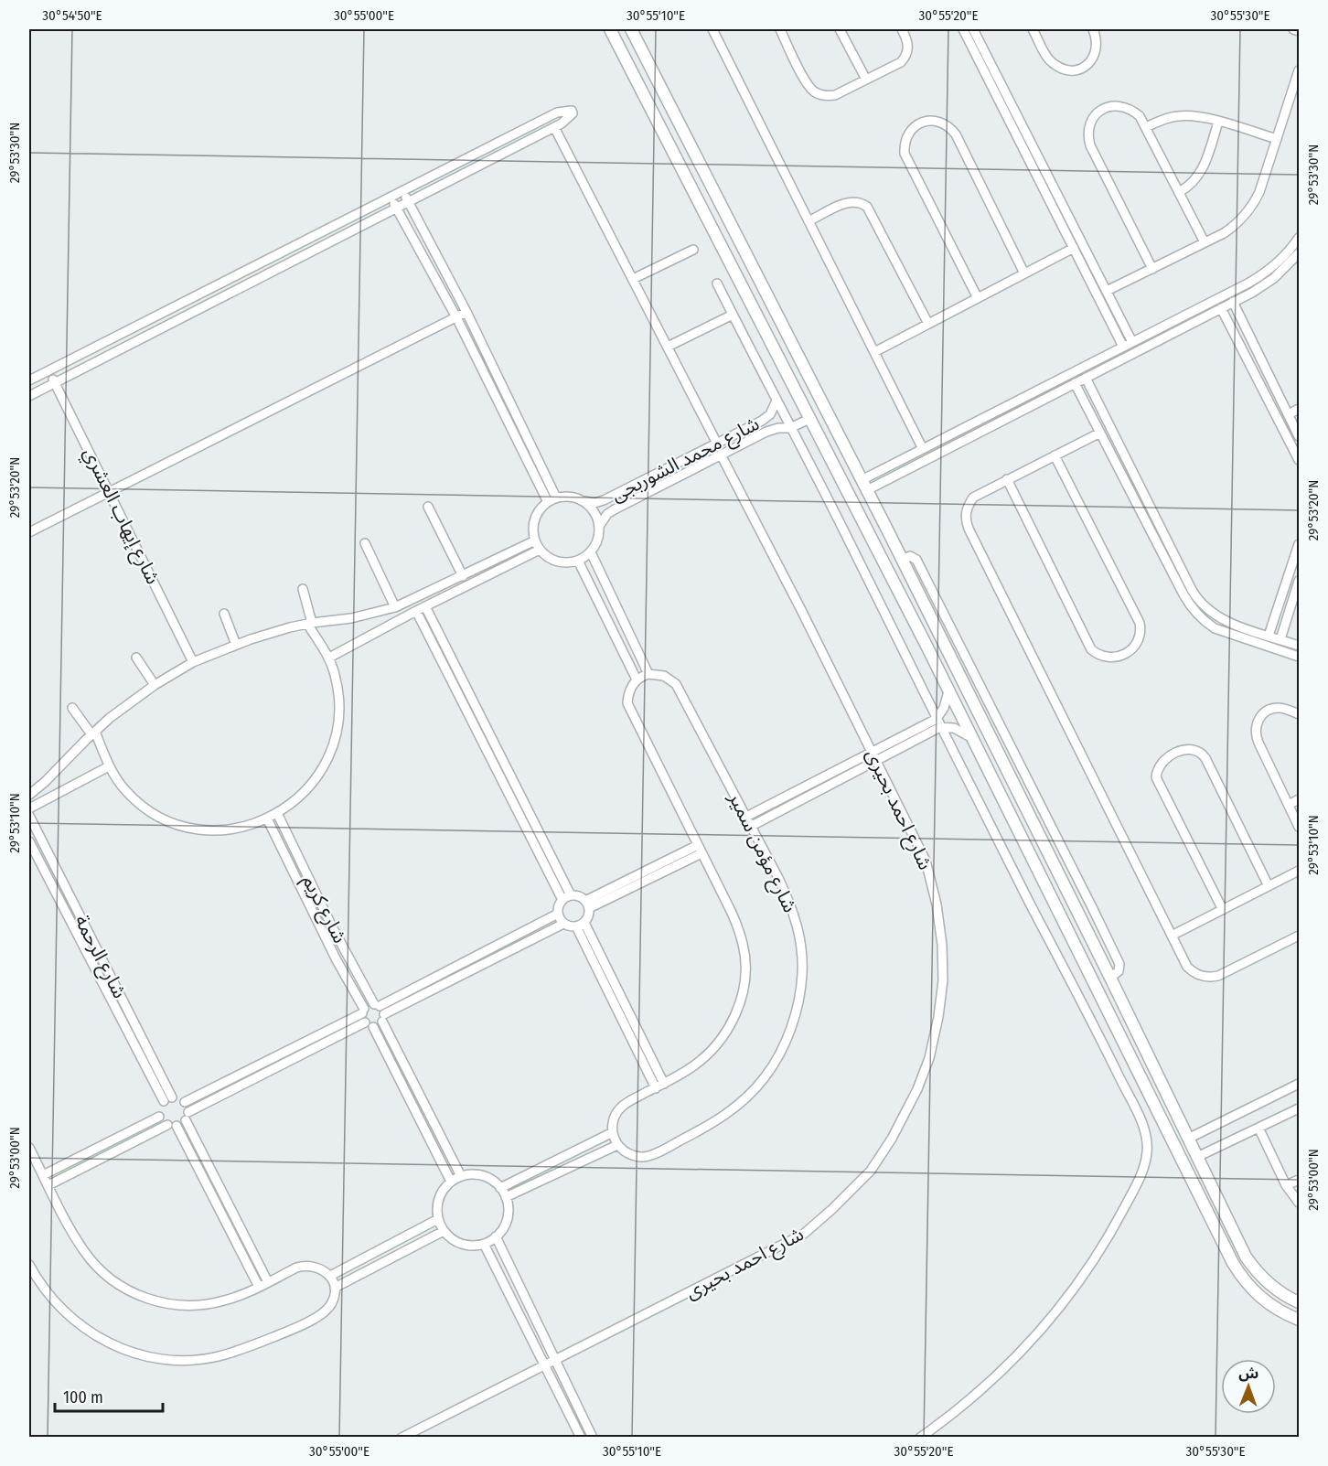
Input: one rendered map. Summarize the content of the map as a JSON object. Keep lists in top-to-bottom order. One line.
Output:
{"streets":{"street":["شارع محمد الشوربجى","شارع إيهاب العشري","شارع احمد بحيرى","شارع مؤمن سمير","شارع كريم","شارع الرحمة"]},"crossings":[["شارع محمد الشوربجى","شارع احمد بحيرى"]],"scale_bar":"100 m","north":"top","coordinates":["30°54'50\"E","30°55'00\"E","30°55'10\"E","30°55'20\"E","30°55'30\"E","29°53'30\"N","29°53'20\"N","29°53'10\"N","29°53'00\"N"]}
